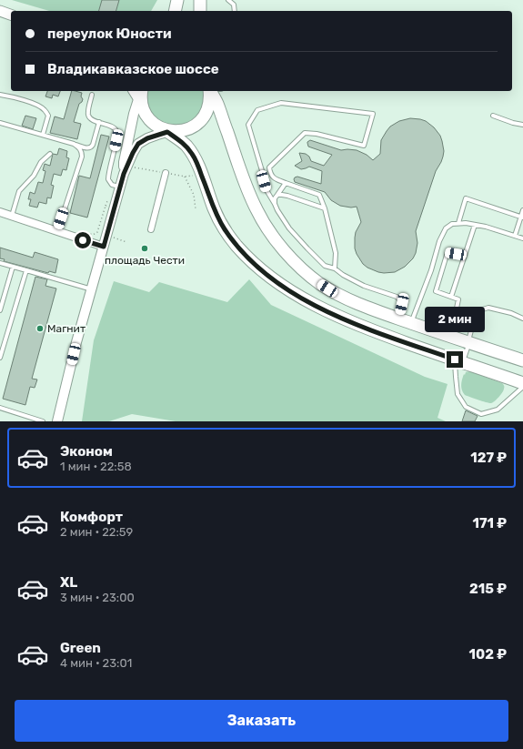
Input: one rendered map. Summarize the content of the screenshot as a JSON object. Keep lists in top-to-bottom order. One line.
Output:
{"places":["площадь Чести","Магнит"],"page":{"banner":["переулок Юности","Владикавказское шоссе"],"bubble":"2 мин","list":[{"name":"Эконом","note":"1 мин · 22:58","value":"127 ₽"},{"name":"Комфорт","note":"2 мин · 22:59","value":"171 ₽"},{"name":"XL","note":"3 мин · 23:00","value":"215 ₽"},{"name":"Green","note":"4 мин · 23:01","value":"102 ₽"}],"buttons":"Заказать"}}
